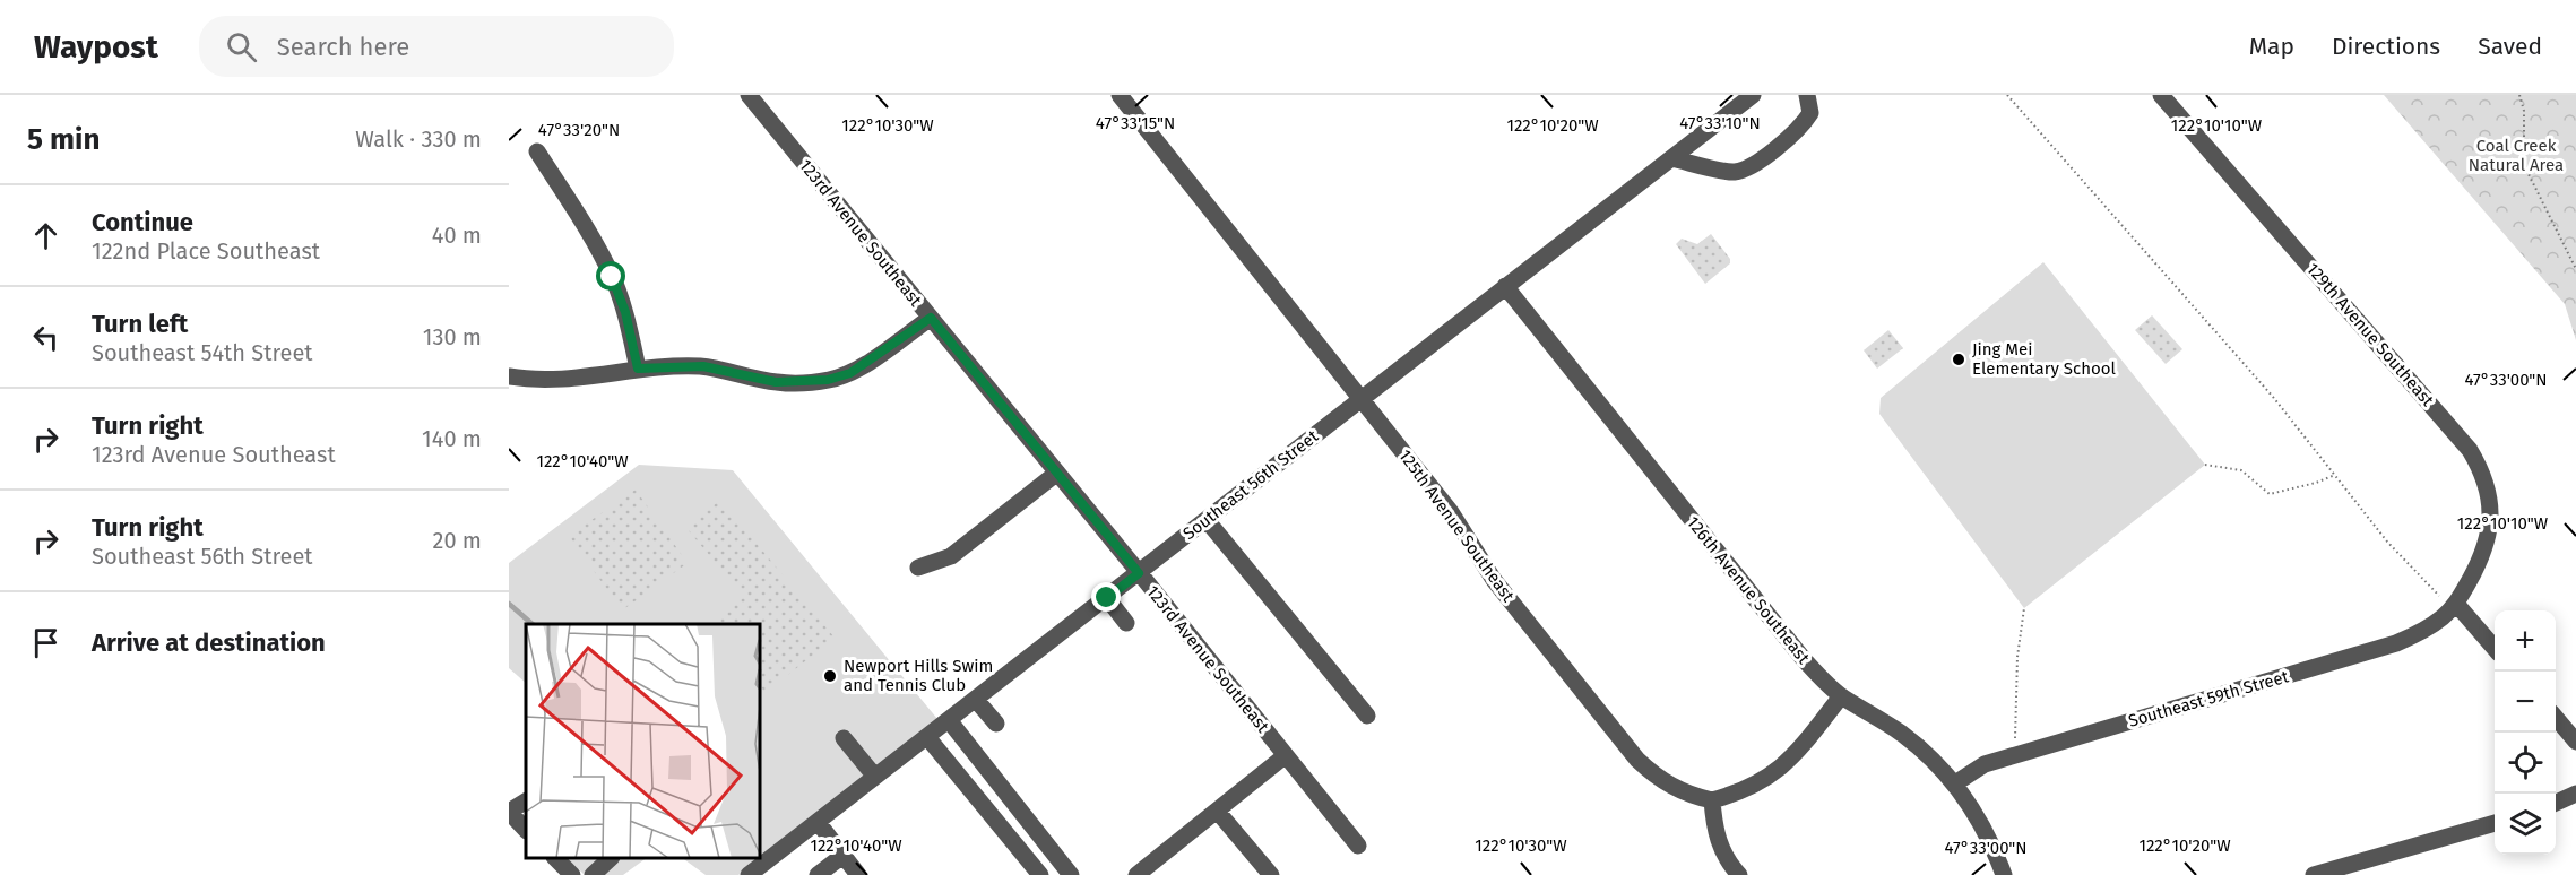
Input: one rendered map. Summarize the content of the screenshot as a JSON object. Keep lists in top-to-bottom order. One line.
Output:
{"streets":{"street":["123rd Avenue Southeast","129th Avenue Southeast","Southeast 56th Street","125th Avenue Southeast","126th Avenue Southeast","Southeast 59th Street"]},"crossings":[["123rd Avenue Southeast","Southeast 56th Street"],["129th Avenue Southeast","Southeast 59th Street"],["Southeast 56th Street","125th Avenue Southeast"],["Southeast 56th Street","126th Avenue Southeast"],["126th Avenue Southeast","Southeast 59th Street"]],"parks":["Coal Creek Natural Area"],"places":["Jing Mei Elementary School","Newport Hills Swim and Tennis Club"],"page":{"header":"Waypost","search":"Search here","nav":["Map","Directions","Saved"],"heading":["5 min","Walk · 330 m"],"list":[["Continue","122nd Place Southeast","40 m"],["Turn left","Southeast 54th Street","130 m"],["Turn right","123rd Avenue Southeast","140 m"],["Turn right","Southeast 56th Street","20 m"],"Arrive at destination"],"map_buttons":["+","−"]},"coordinates":["47°33'15\"N","47°33'10\"N","122°10'30\"W","122°10'20\"W","122°10'10\"W","47°33'20\"N","47°33'00\"N","122°10'40\"W"]}
